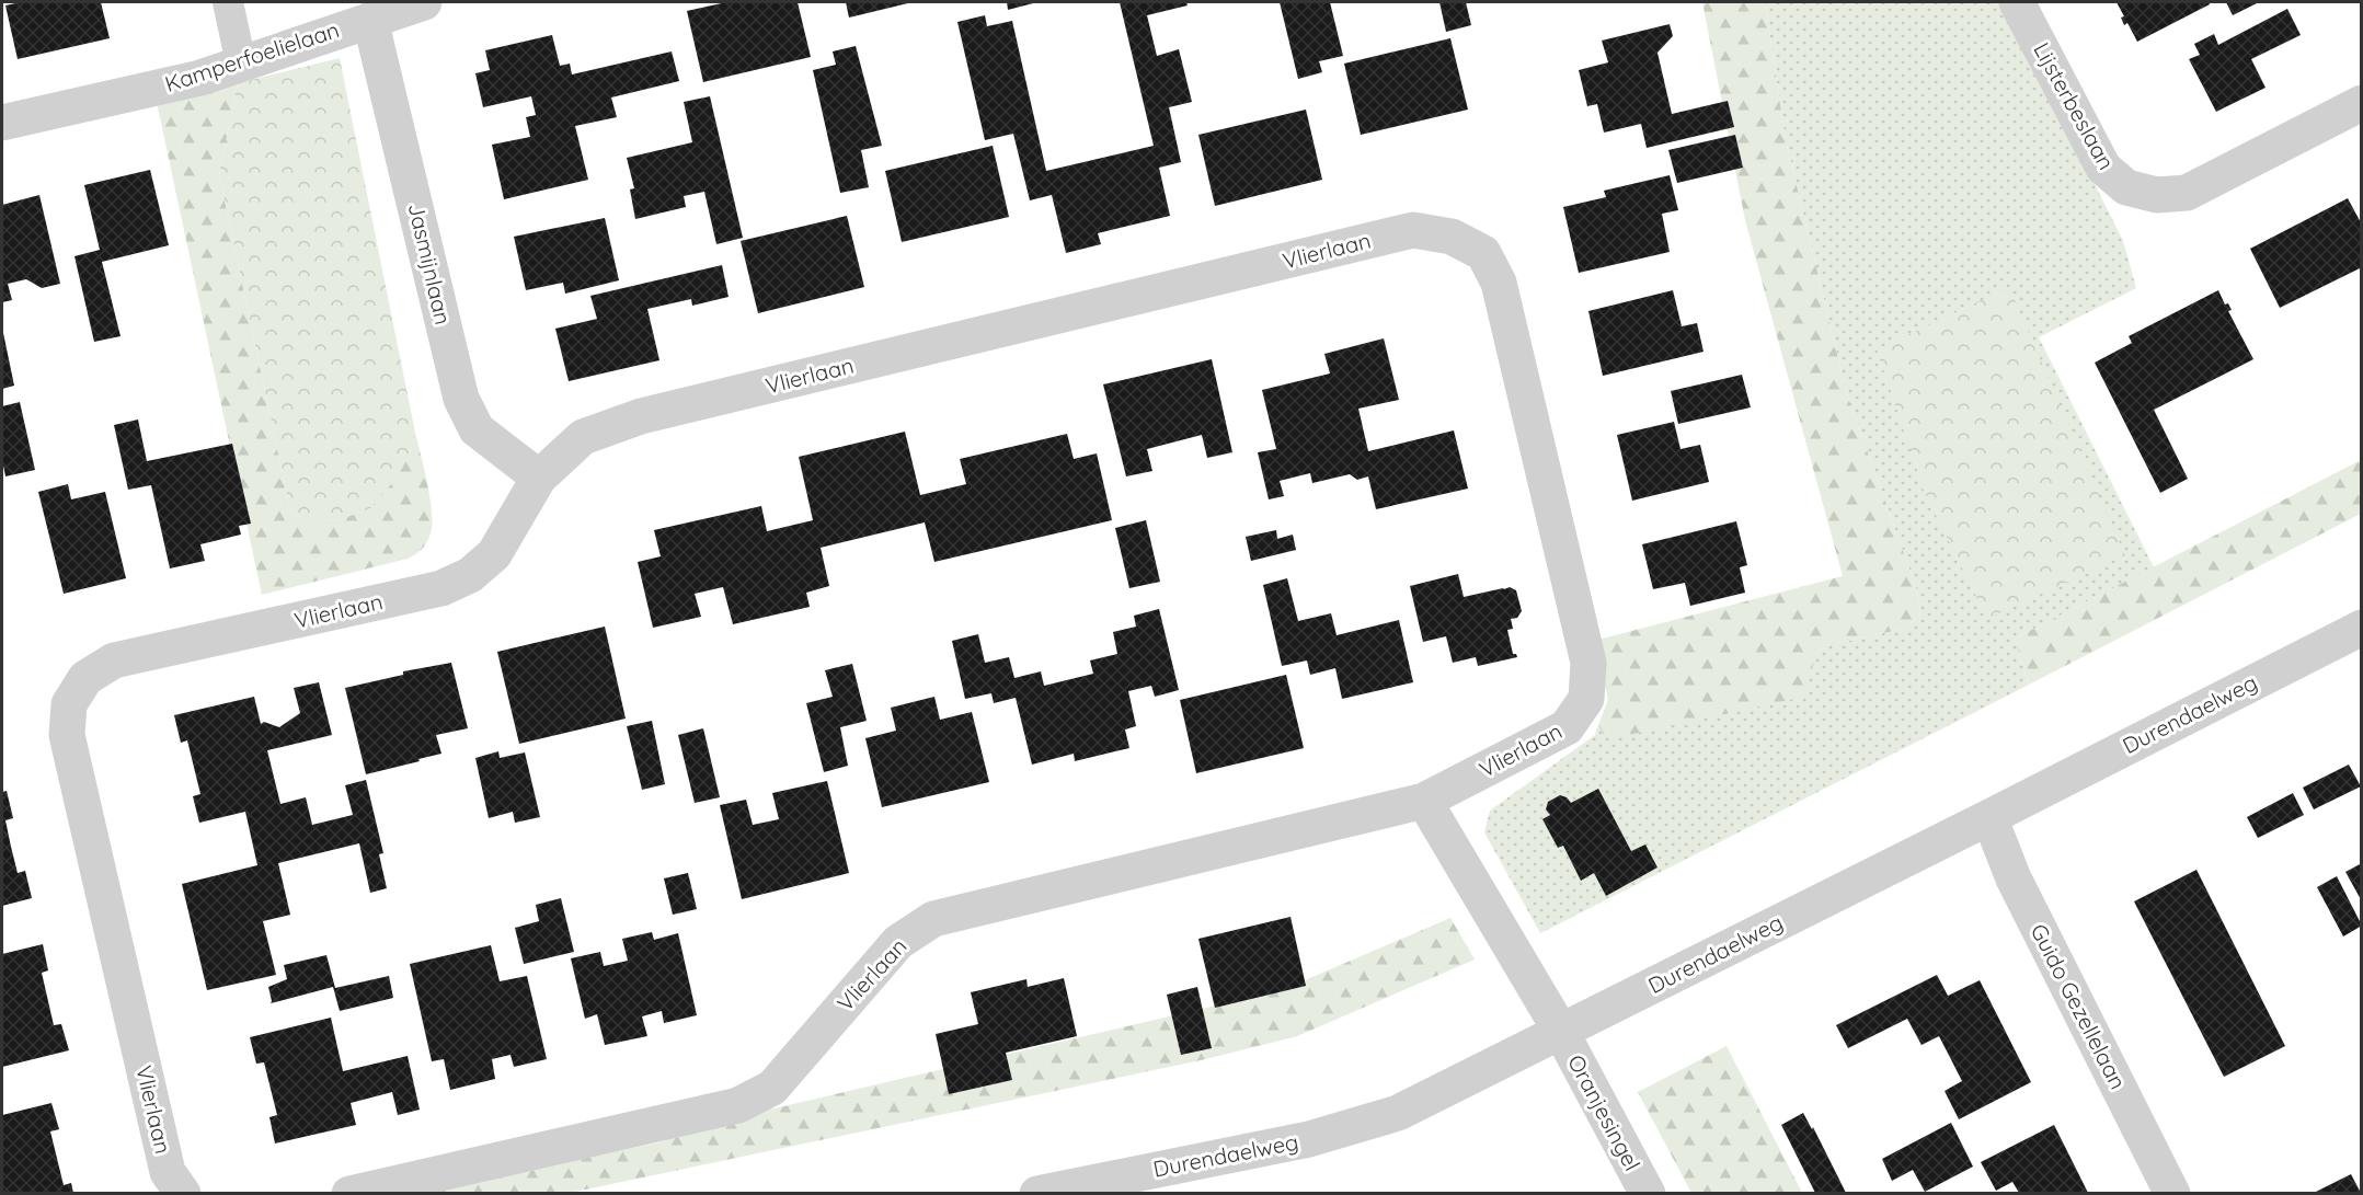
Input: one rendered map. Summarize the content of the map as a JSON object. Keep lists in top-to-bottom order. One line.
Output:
{"streets":{"street":["Kamperfoelielaan","Lijsterbeslaan","Vlierlaan","Jasmijnlaan","Durendaelweg","Guido Gezellelaan","Oranjesingel"]},"crossings":[["Kamperfoelielaan","Jasmijnlaan"],["Vlierlaan","Jasmijnlaan"],["Durendaelweg","Guido Gezellelaan"],["Durendaelweg","Oranjesingel"]]}
